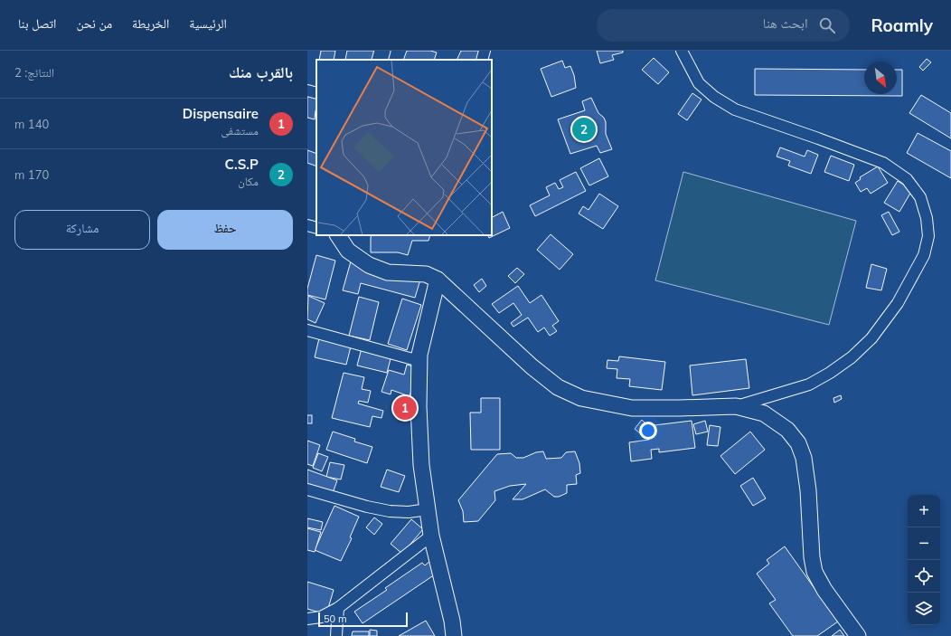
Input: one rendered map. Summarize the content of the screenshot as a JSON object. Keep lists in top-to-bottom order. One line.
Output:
{"scale_bar":"50 m","north":"bottom right","page":{"header":"Roamly","search":"ابحث هنا","nav":["الرئيسية","الخريطة","من نحن","اتصل بنا"],"heading":["بالقرب منك","النتائج: 2"],"list":[{"mark":"1","name":"Dispensaire","note":"مستشفى","value":"140 m"},{"mark":"2","name":"C.S.P","note":"مكان","value":"170 m"}],"pins":["2","1"],"buttons":["حفظ","مشاركة"],"map_buttons":["+","−"],"scale":"50 m"}}
